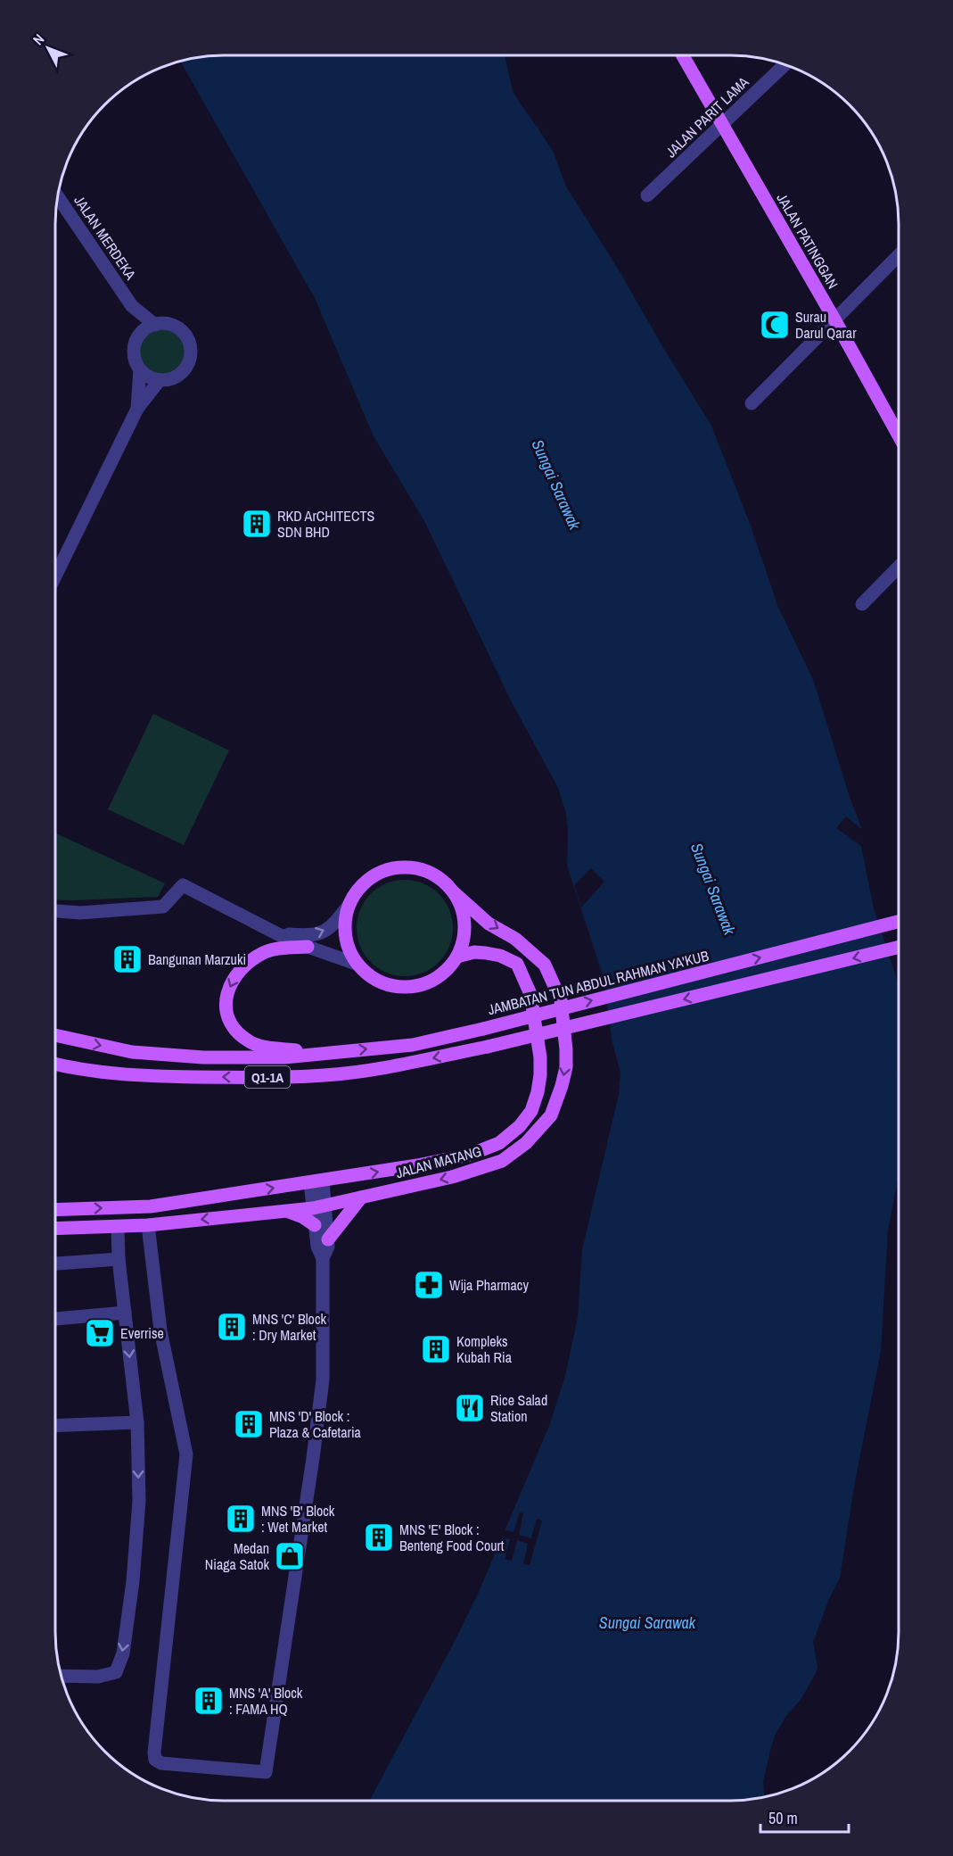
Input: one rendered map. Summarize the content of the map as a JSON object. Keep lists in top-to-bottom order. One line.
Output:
{"streets":{"main road":["JALAN PATINGGAN","JAMBATAN TUN ABDUL RAHMAN YA'KUB","Q1-1A","JALAN MATANG"],"street":["JALAN PARIT LAMA","JALAN MERDEKA"]},"crossings":[["JALAN PARIT LAMA","JALAN PATINGGAN"]],"water":["Sungai Sarawak"],"places":{"mosque":["Surau Darul Qarar"],"building":["RKD ArCHITECTS SDN BHD","Bangunan Marzuki","MNS 'C' Block : Dry Market","Kompleks Kubah Ria","MNS 'D' Block : Plaza & Cafetaria","MNS 'B' Block : Wet Market","MNS 'E' Block : Benteng Food Court","MNS 'A' Block : FAMA HQ"],"pharmacy":["Wija Pharmacy"],"supermarket":["Everrise"],"restaurant":["Rice Salad Station"],"shop":["Medan Niaga Satok"]},"scale_bar":"50 m","north":"top left"}
